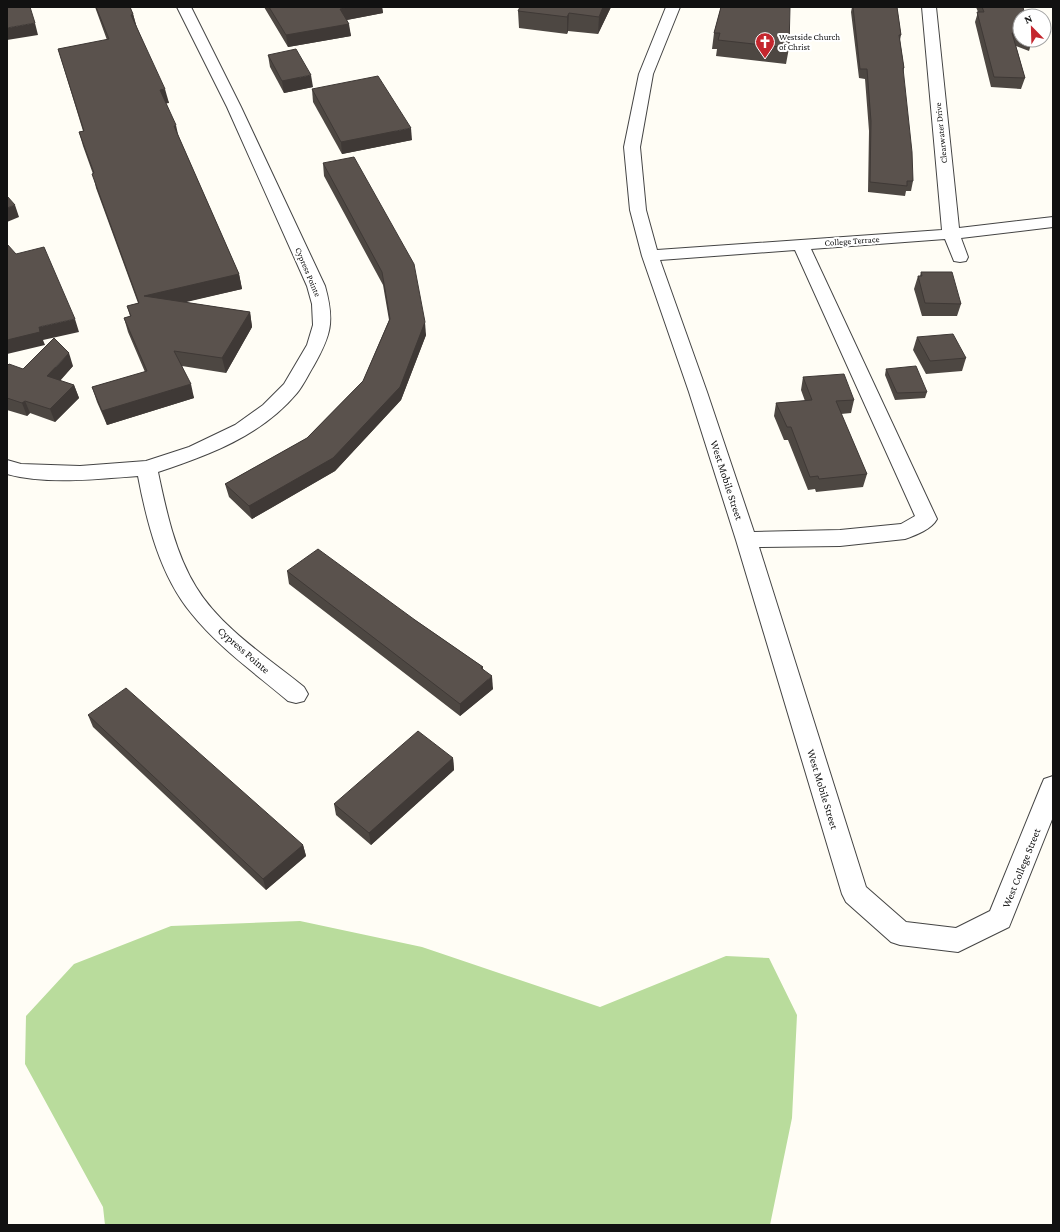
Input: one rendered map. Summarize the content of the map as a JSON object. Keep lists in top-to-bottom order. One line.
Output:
{"streets":{"street":["Clearwater Drive","College Terrace","Cypress Pointe","West Mobile Street","West College Street"]},"crossings":[["Clearwater Drive","College Terrace"],["College Terrace","West Mobile Street"],["West Mobile Street","West College Street"]],"places":{"church":["Westside Church of Christ"]},"north":"top left"}
